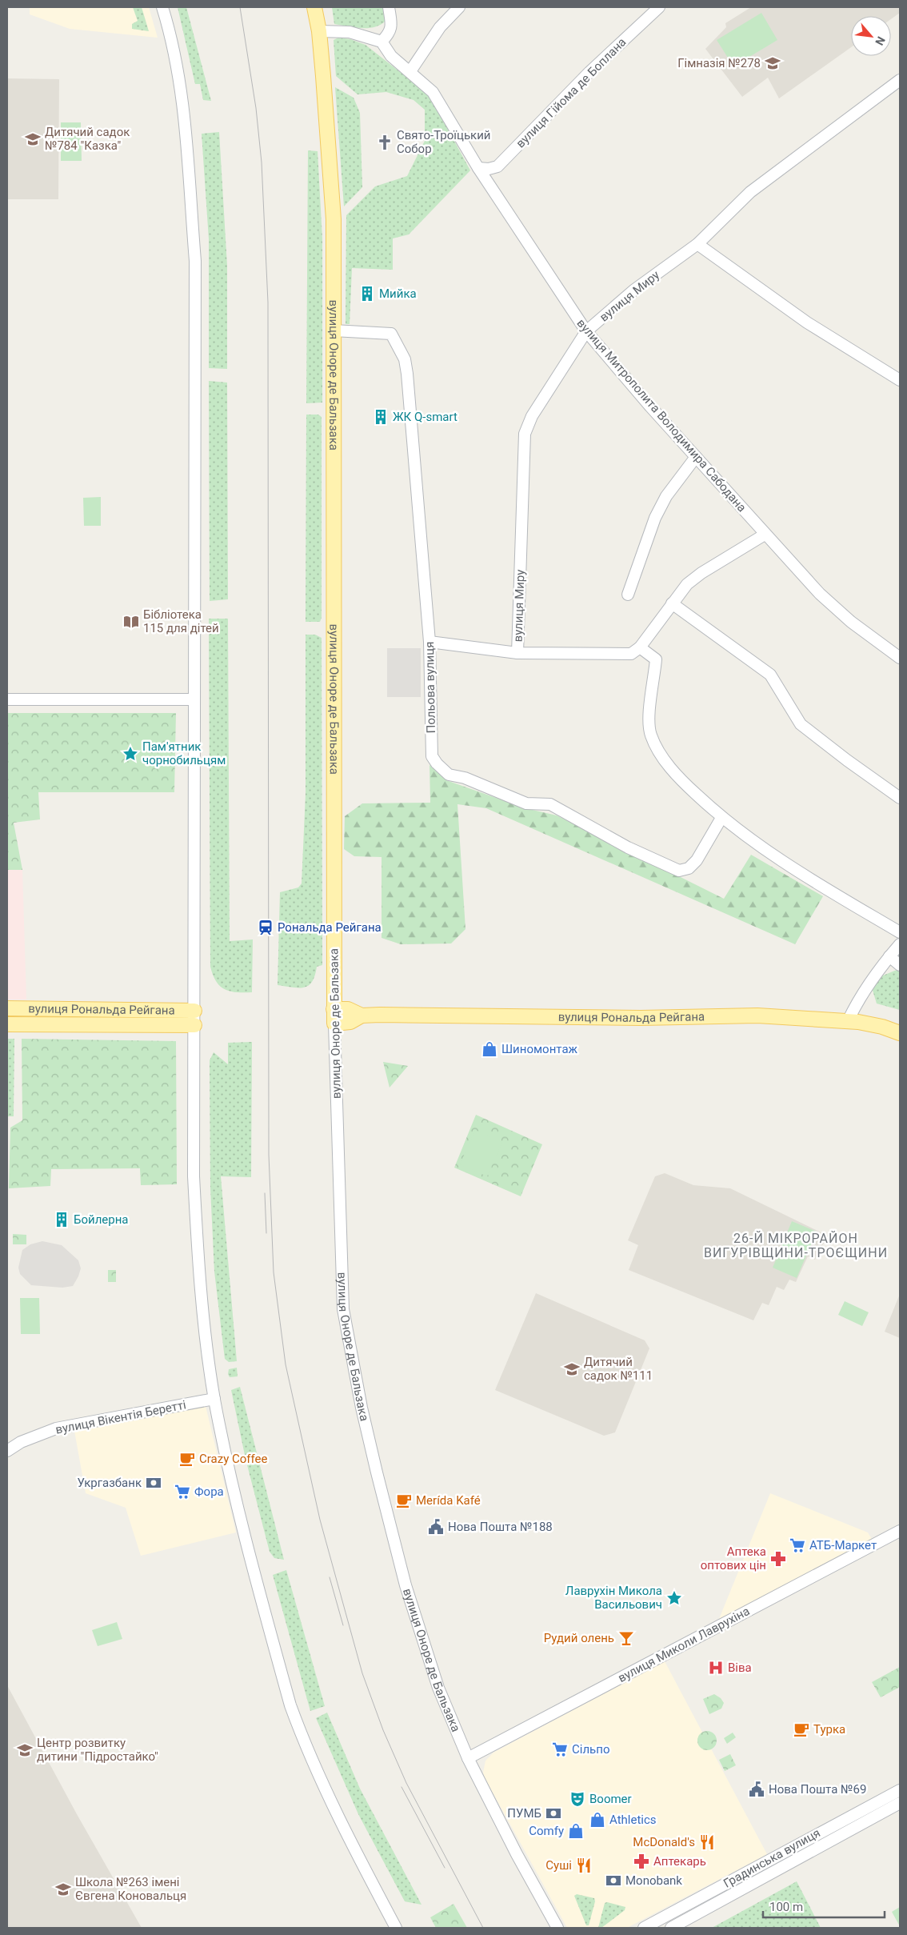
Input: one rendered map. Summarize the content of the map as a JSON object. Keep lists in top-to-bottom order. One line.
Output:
{"streets":{"main road":["вулиця Оноре де Бальзака","вулиця Рональда Рейгана"],"street":["вулиця Гійома де Боплана","вулиця Миру","вулиця Митрополита Володимира Сабодана","Польова вулиця","вулиця Вікентія Беретті","вулиця Миколи Лаврухіна","Градинська вулиця"]},"crossings":[["вулиця Гійома де Боплана","вулиця Митрополита Володимира Сабодана"],["вулиця Миру","вулиця Митрополита Володимира Сабодана"],["вулиця Оноре де Бальзака","Польова вулиця"],["вулиця Оноре де Бальзака","вулиця Рональда Рейгана"],["вулиця Оноре де Бальзака","вулиця Миколи Лаврухіна"]],"districts":["26-Й МІКРОРАЙОН ВИГУРІВЩИНИ-ТРОЄЩИНИ"],"places":{"school or university":["Гімназія №278","Дитячий садок №784 \"Казка\"","Дитячий садок №111","Центр розвитку дитини \"Підростайко\"","Школа №263 імені Євгена Коновальця"],"church":["Свято-Троїцький Собор"],"building":["Мийка","ЖК Q-smart","Бойлерна"],"library":["Бібліотека 115 для дітей"],"place":["Пам'ятник чорнобильцям","Лаврухін Микола Васильович"],"station":["Рональда Рейгана"],"shop":["Шиномонтаж","Athletics","Comfy"],"cafe":["Crazy Coffee","Merída Kafé","Турка"],"bank":["Укргазбанк","ПУМБ","Monobank"],"supermarket":["Фора","АТБ-Маркет","Сільпо"],"public building":["Нова Пошта №188","Нова Пошта №69"],"pharmacy":["Аптека оптових цін","Аптекарь"],"bar":["Рудий олень"],"hospital":["Віва"],"theatre":["Boomer"],"restaurant":["McDonald's","Суші"]},"scale_bar":"100 m","north":"bottom right"}
